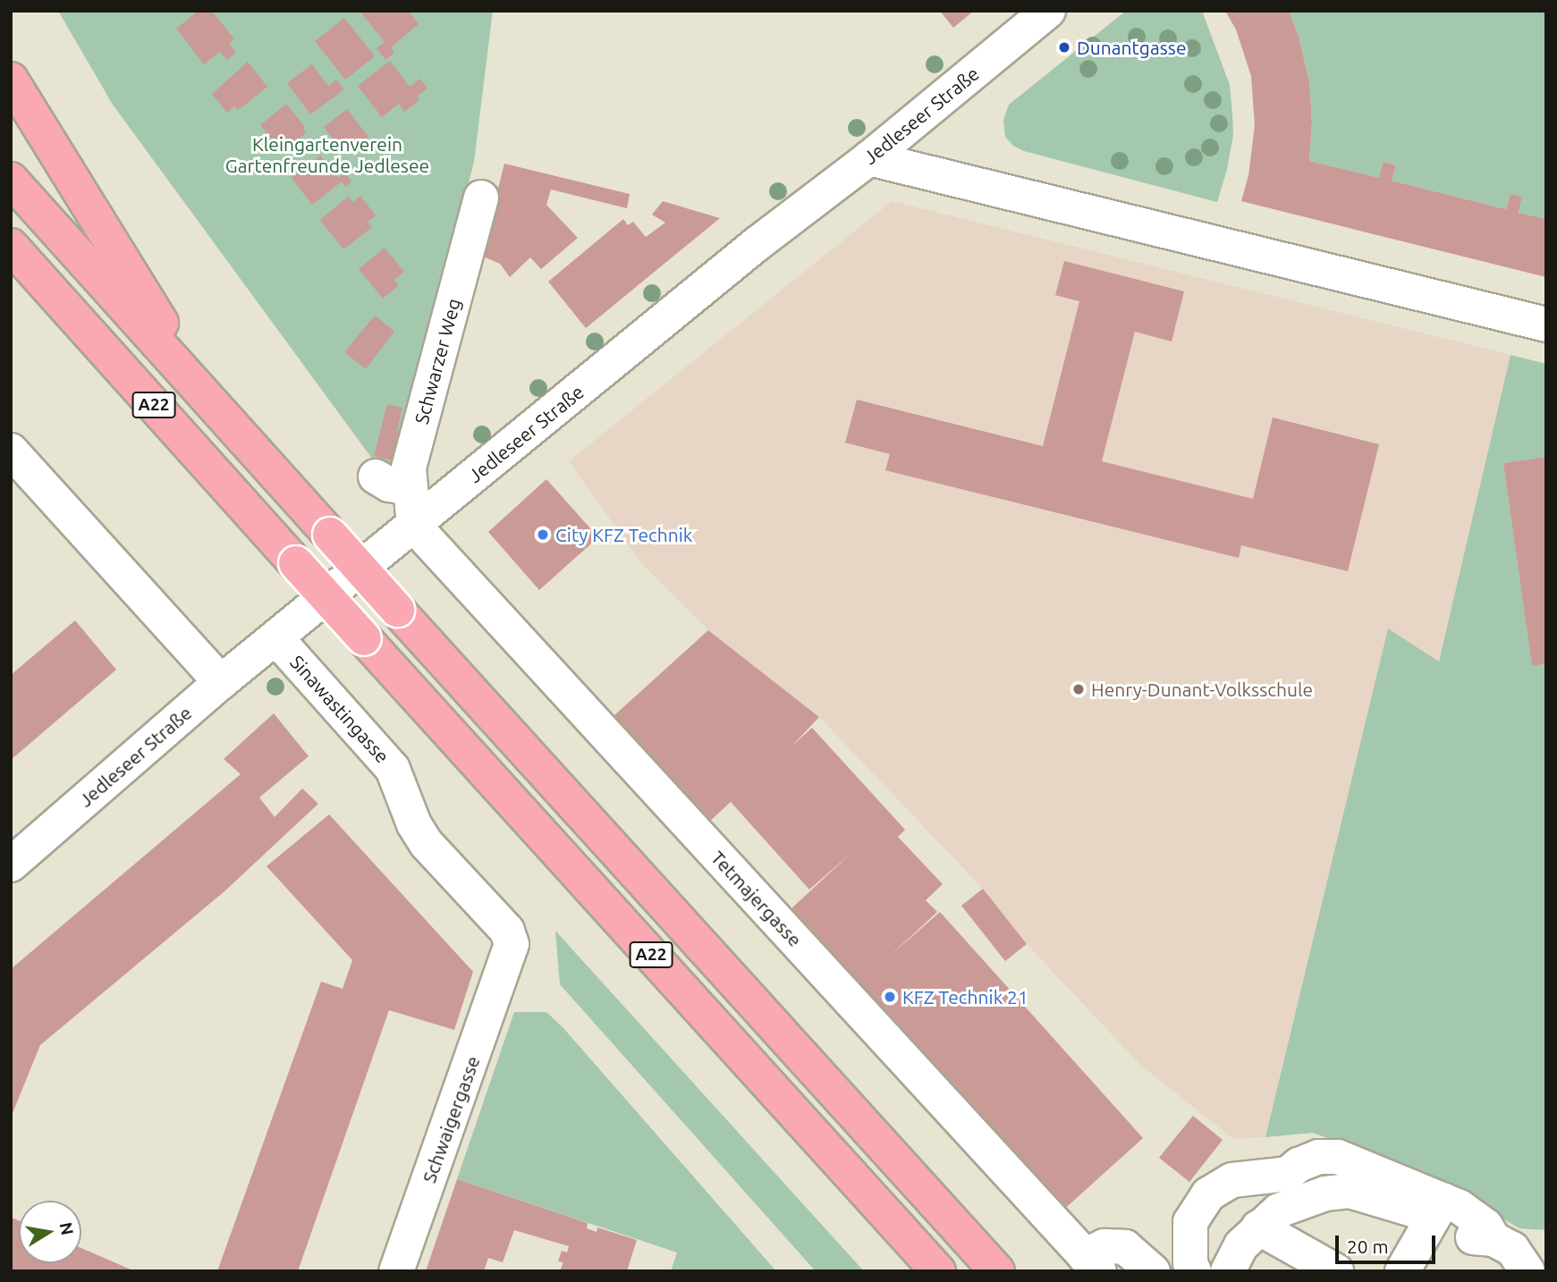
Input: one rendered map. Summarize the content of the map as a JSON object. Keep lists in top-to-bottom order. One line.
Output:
{"streets":{"highway":["A22"],"street":["Jedleseer Straße","Schwarzer Weg","Sinawastingasse","Tetmajergasse","Schwaigergasse"]},"crossings":[["Jedleseer Straße","Schwarzer Weg"],["Jedleseer Straße","Sinawastingasse"],["Jedleseer Straße","Tetmajergasse"],["Schwarzer Weg","Tetmajergasse"],["Sinawastingasse","Schwaigergasse"]],"parks":["Kleingartenverein Gartenfreunde Jedlesee"],"places":["Dunantgasse","City KFZ Technik","Henry-Dunant-Volksschule","KFZ Technik 21"],"scale_bar":"20 m","north":"right"}
